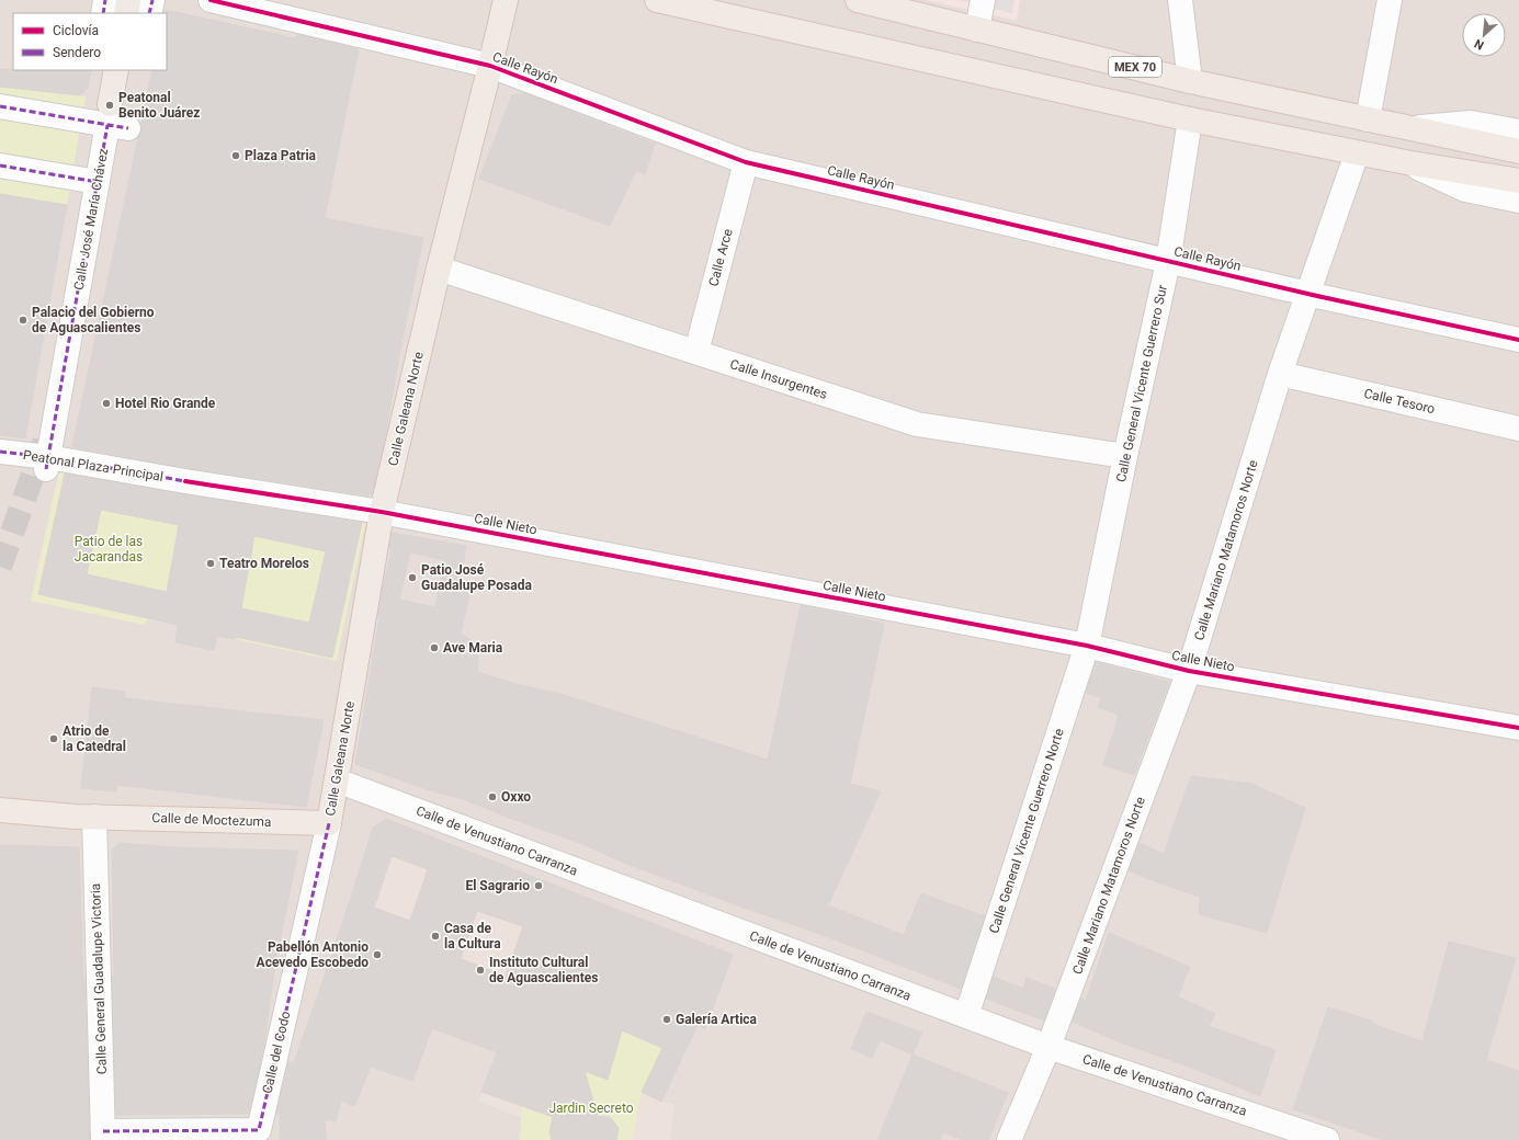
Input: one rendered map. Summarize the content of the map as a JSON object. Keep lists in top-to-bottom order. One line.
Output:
{"streets":{"main road":["MEX 70","Calle Galeana Norte","Calle de Moctezuma"],"street":["Calle Rayón","Calle José María Chávez","Calle Arce","Calle Insurgentes","Calle General Vicente Guerrero Sur","Calle Tesoro","Peatonal Plaza Principal","Calle Nieto","Calle Mariano Matamoros Norte","Calle General Vicente Guerrero Norte","Calle de Venustiano Carranza","Calle General Guadalupe Victoria","Calle del Codo"]},"crossings":[["Calle Rayón","Calle Arce"],["Calle Rayón","Calle General Vicente Guerrero Sur"],["Calle Rayón","Calle Galeana Norte"],["Calle Rayón","Calle Mariano Matamoros Norte"],["Calle José María Chávez","Peatonal Plaza Principal"],["Calle Arce","Calle Insurgentes"],["Calle Insurgentes","Calle General Vicente Guerrero Sur"],["Calle Insurgentes","Calle Galeana Norte"],["Calle General Vicente Guerrero Sur","Calle Nieto"],["Calle General Vicente Guerrero Sur","Calle General Vicente Guerrero Norte"],["Calle Tesoro","Calle Mariano Matamoros Norte"],["Calle Galeana Norte","Calle Nieto"],["Calle Galeana Norte","Calle de Moctezuma"],["Calle Galeana Norte","Calle de Venustiano Carranza"],["Calle Galeana Norte","Calle del Codo"],["Peatonal Plaza Principal","Calle Nieto"],["Calle Nieto","Calle Mariano Matamoros Norte"],["Calle Nieto","Calle General Vicente Guerrero Norte"],["Calle Mariano Matamoros Norte","Calle de Venustiano Carranza"],["Calle de Moctezuma","Calle General Guadalupe Victoria"],["Calle de Moctezuma","Calle del Codo"],["Calle General Vicente Guerrero Norte","Calle de Venustiano Carranza"],["Calle General Guadalupe Victoria","Calle del Codo"]],"parks":["Patio de las Jacarandas","Jardin Secreto"],"places":["Peatonal Benito Juárez","Plaza Patria","Palacio del Gobierno de Aguascalientes","Hotel Rio Grande","Teatro Morelos","Patio José Guadalupe Posada","Ave Maria","Atrio de la Catedral","Oxxo","El Sagrario","Casa de la Cultura","Pabellón Antonio Acevedo Escobedo","Instituto Cultural de Aguascalientes","Galería Artica"],"legend":["Ciclovía","Sendero"],"north":"bottom left"}
